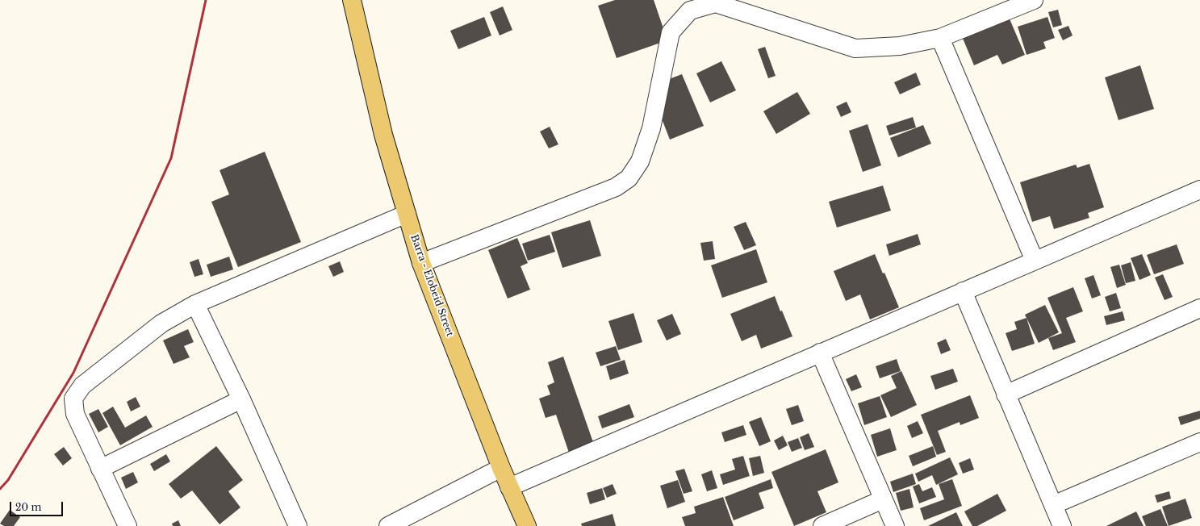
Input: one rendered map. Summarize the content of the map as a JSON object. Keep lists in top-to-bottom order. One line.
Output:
{"streets":{"main road":["Barra - Elobeid Street"]},"scale_bar":"20 m"}
